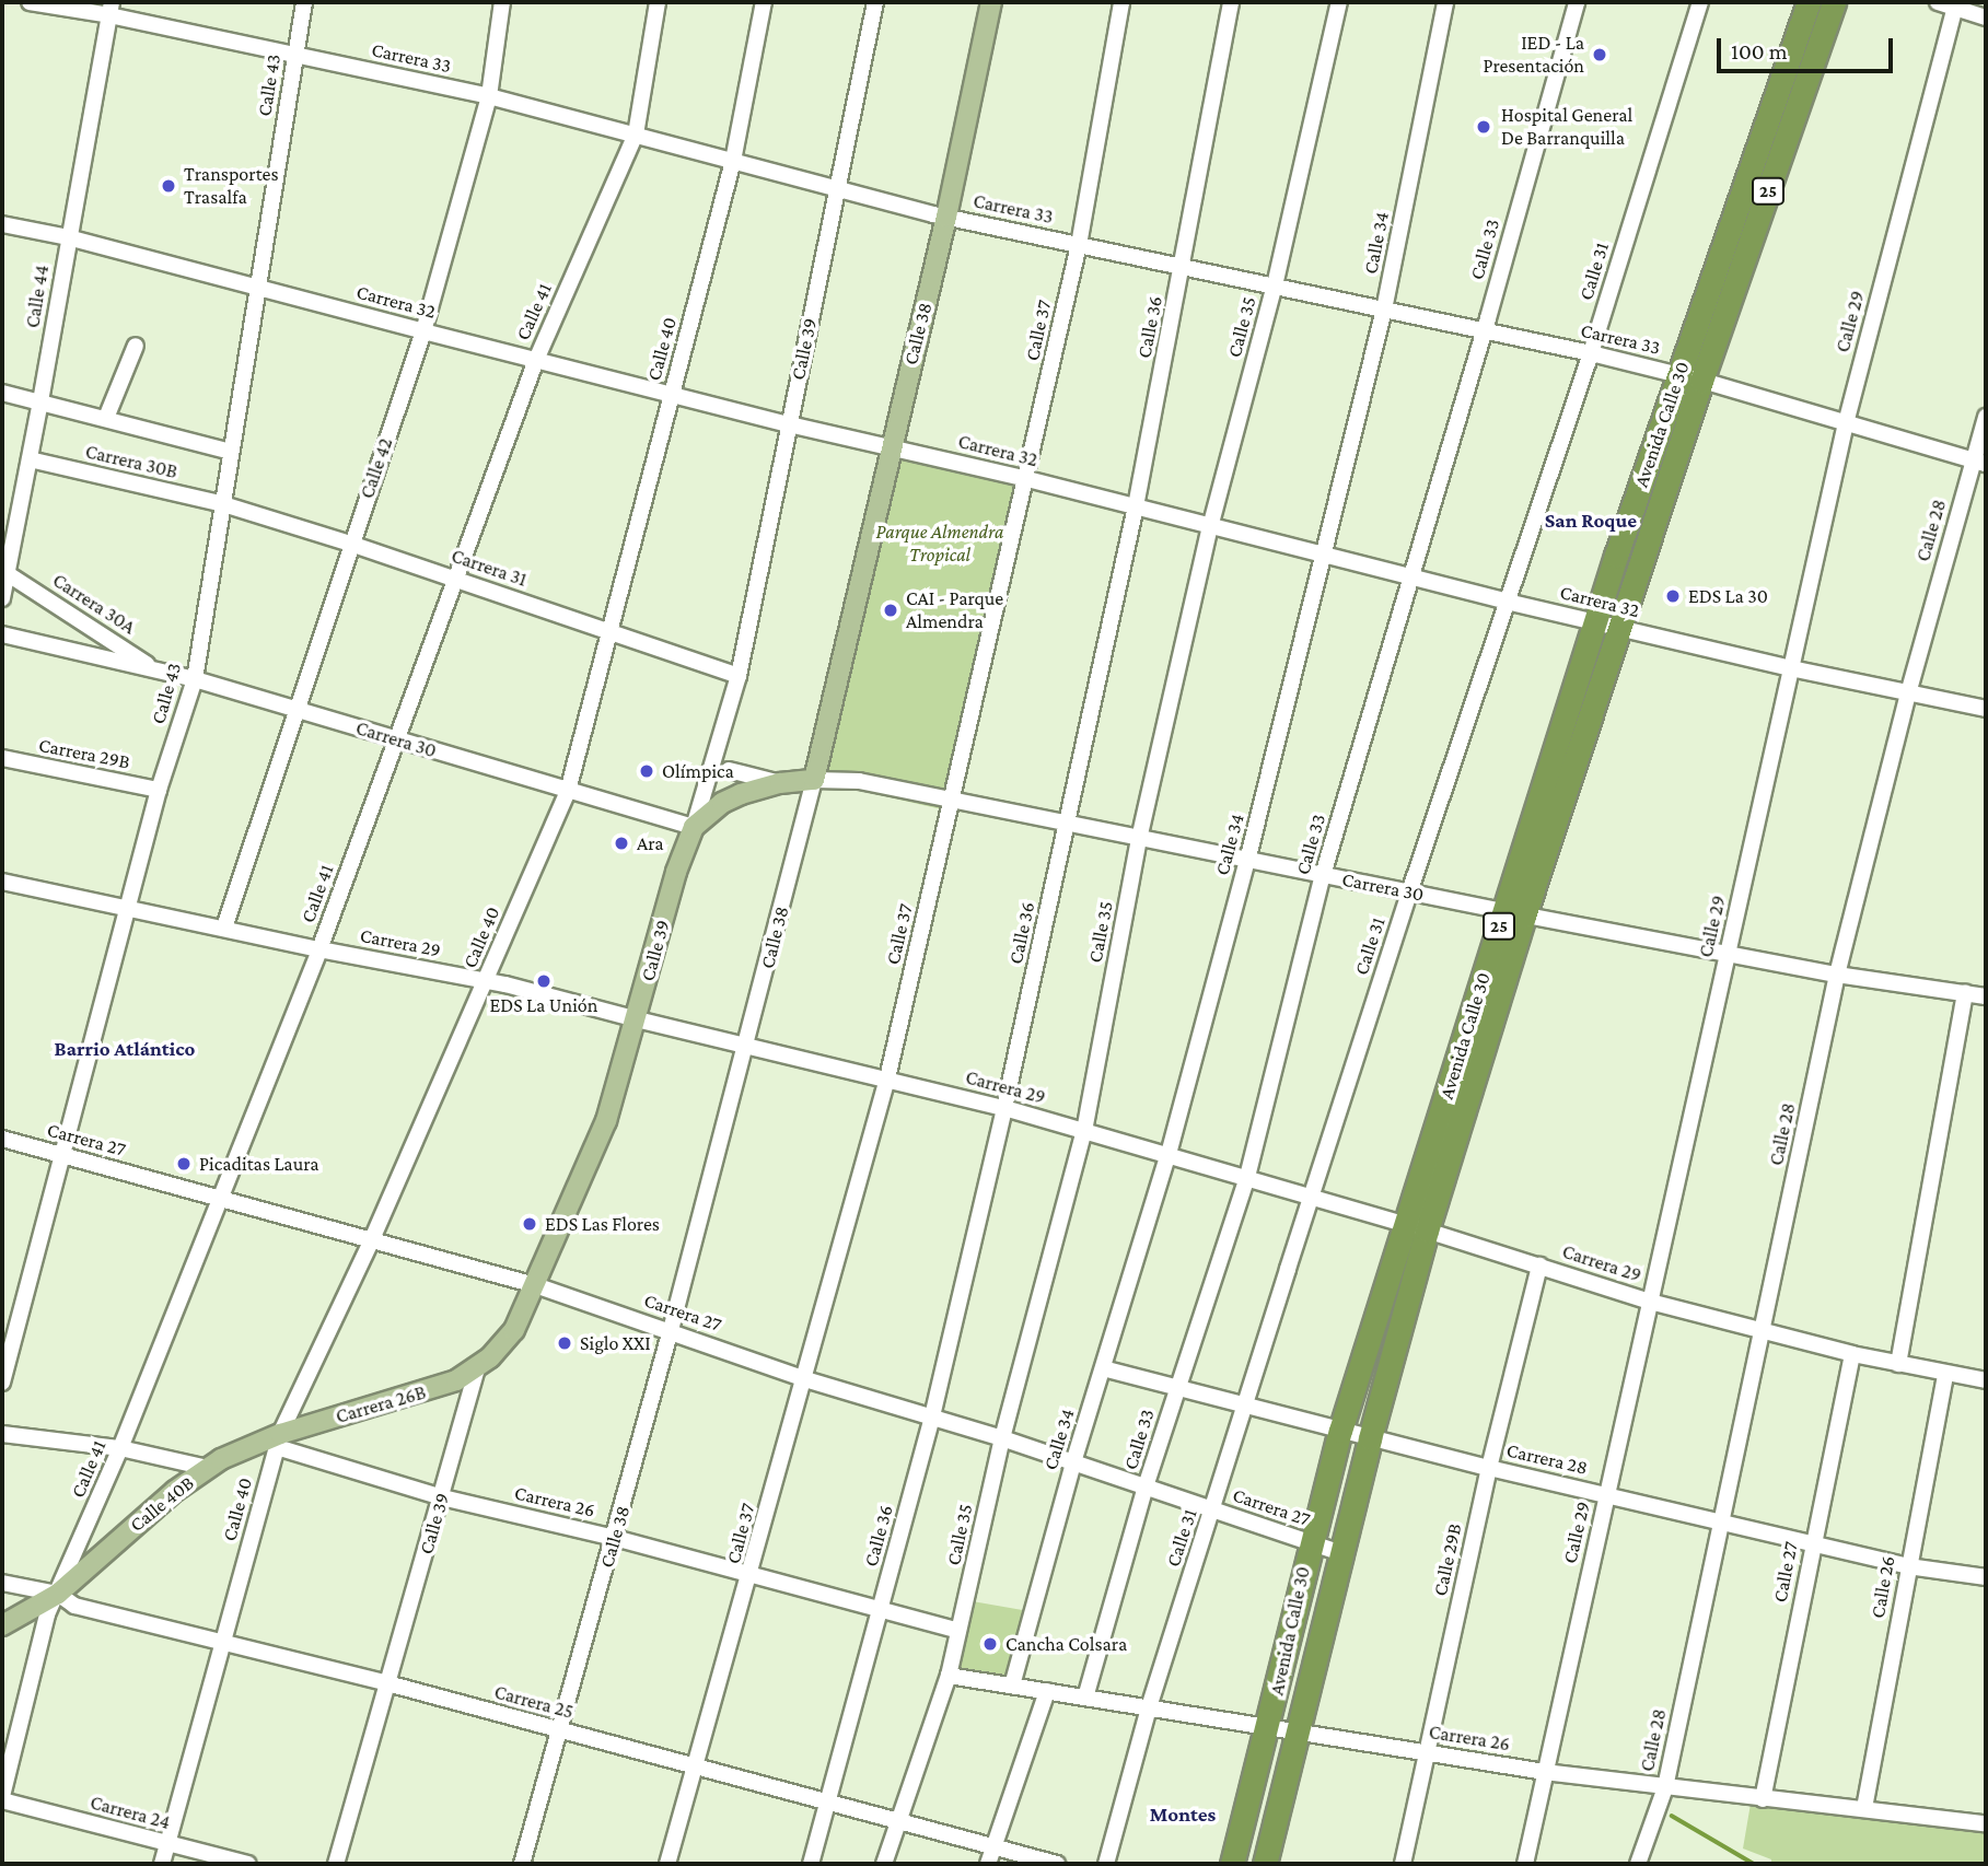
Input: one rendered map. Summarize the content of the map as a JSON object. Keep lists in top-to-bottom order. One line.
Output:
{"streets":{"highway":["25","Avenida Calle 30"],"main road":["Calle 38","Calle 39","Carrera 30","Carrera 26B","Calle 40B"],"street":["Carrera 33","Calle 43","Calle 34","Calle 33","Calle 31","Calle 44","Carrera 32","Calle 41","Calle 29","Calle 36","Calle 35","Calle 37","Calle 40","Carrera 30B","Calle 42","Calle 28","Carrera 31","Carrera 30A","Carrera 29B","Carrera 29","Carrera 27","Carrera 28","Carrera 26","Calle 29B","Calle 27","Calle 26","Carrera 25","Carrera 24"]},"crossings":[["Carrera 33","Calle 43"],["Carrera 33","Calle 34"],["Carrera 33","Calle 33"],["Carrera 33","Calle 31"],["Carrera 33","Calle 44"],["Carrera 33","Calle 41"],["Carrera 33","Calle 29"],["Carrera 33","Calle 36"],["Carrera 33","Calle 35"],["Carrera 33","Calle 37"],["Carrera 33","Calle 38"],["Carrera 33","Calle 40"],["Carrera 33","Calle 39"],["Carrera 33","Avenida Calle 30"],["Carrera 33","Calle 42"],["Carrera 33","Calle 28"],["Calle 43","Carrera 32"],["Calle 43","Carrera 30B"],["Calle 43","Carrera 31"],["Calle 43","Carrera 30"],["Calle 43","Carrera 29B"],["Calle 43","Carrera 29"],["Calle 43","Carrera 27"],["Calle 34","Carrera 32"],["Calle 34","Carrera 30"],["Calle 34","Carrera 29"],["Calle 34","Carrera 27"],["Calle 34","Carrera 28"],["Calle 34","Carrera 26"],["Calle 33","Carrera 32"],["Calle 33","Carrera 30"],["Calle 33","Carrera 29"],["Calle 33","Carrera 27"],["Calle 33","Carrera 28"],["Calle 33","Carrera 26"],["Calle 31","Carrera 32"],["Calle 31","Carrera 30"],["Calle 31","Carrera 29"],["Calle 31","Carrera 27"],["Calle 31","Carrera 28"],["Calle 31","Carrera 26"],["Calle 44","Carrera 32"],["Calle 44","Carrera 30B"],["Calle 44","Carrera 30A"],["Carrera 32","Calle 41"],["Carrera 32","Calle 29"],["Carrera 32","Calle 36"],["Carrera 32","Calle 35"],["Carrera 32","Calle 37"],["Carrera 32","Calle 38"],["Carrera 32","Calle 40"],["Carrera 32","Calle 39"],["Carrera 32","Avenida Calle 30"],["Carrera 32","Calle 42"],["Carrera 32","Calle 28"],["Calle 41","Carrera 31"],["Calle 41","Carrera 30"],["Calle 41","Carrera 29"],["Calle 41","Carrera 27"],["Calle 41","Calle 40B"],["Calle 41","Carrera 25"],["Calle 41","Carrera 24"],["Calle 29","Carrera 30"],["Calle 29","Carrera 29"],["Calle 29","Carrera 28"],["Calle 29","Carrera 26"],["Calle 36","Carrera 30"],["Calle 36","Carrera 29"],["Calle 36","Carrera 27"],["Calle 36","Carrera 26"],["Calle 36","Carrera 25"],["Calle 35","Carrera 30"],["Calle 35","Carrera 29"],["Calle 35","Carrera 27"],["Calle 35","Carrera 26"],["Calle 35","Carrera 25"],["Calle 37","Carrera 30"],["Calle 37","Carrera 29"],["Calle 37","Carrera 27"],["Calle 37","Carrera 26"],["Calle 37","Carrera 25"],["Calle 38","Carrera 30"],["Calle 38","Carrera 29"],["Calle 38","Carrera 27"],["Calle 38","Carrera 26"],["Calle 38","Carrera 25"],["Calle 40","Carrera 31"],["Calle 40","Carrera 30"],["Calle 40","Carrera 29"],["Calle 40","Carrera 27"],["Calle 40","Carrera 26B"],["Calle 40","Carrera 26"],["Calle 40","Calle 40B"],["Calle 40","Carrera 25"],["Calle 40","Carrera 24"],["Calle 39","Carrera 31"],["Calle 39","Carrera 30"],["Calle 39","Carrera 29"],["Calle 39","Carrera 27"],["Calle 39","Carrera 26B"],["Calle 39","Carrera 26"],["Calle 39","Carrera 25"],["Avenida Calle 30","Carrera 30"],["Avenida Calle 30","Carrera 29"],["Avenida Calle 30","Carrera 27"],["Avenida Calle 30","Carrera 28"],["Avenida Calle 30","Carrera 26"],["Carrera 30B","Carrera 31"],["Calle 42","Carrera 31"],["Calle 42","Carrera 30"],["Calle 42","Carrera 29"],["Calle 28","Carrera 30"],["Calle 28","Carrera 29"],["Calle 28","Carrera 28"],["Calle 28","Carrera 26"],["Carrera 30A","Carrera 30"],["Carrera 29","Calle 29B"],["Carrera 29","Calle 27"],["Carrera 29","Calle 26"],["Carrera 26B","Carrera 26"],["Carrera 26B","Calle 40B"],["Carrera 28","Calle 29B"],["Carrera 28","Calle 27"],["Carrera 28","Calle 26"],["Carrera 26","Calle 40B"],["Carrera 26","Calle 29B"],["Carrera 26","Calle 27"],["Carrera 26","Calle 26"],["Calle 40B","Carrera 25"]],"districts":["San Roque","Barrio Atlántico","Montes"],"parks":["Parque Almendra Tropical"],"places":["IED - La Presentación","Hospital General De Barranquilla","Transportes Trasalfa","EDS La 30","CAI - Parque Almendra","Olímpica","Ara","EDS La Unión","Picaditas Laura","EDS Las Flores","Siglo XXI","Cancha Colsara"],"scale_bar":"100 m"}
